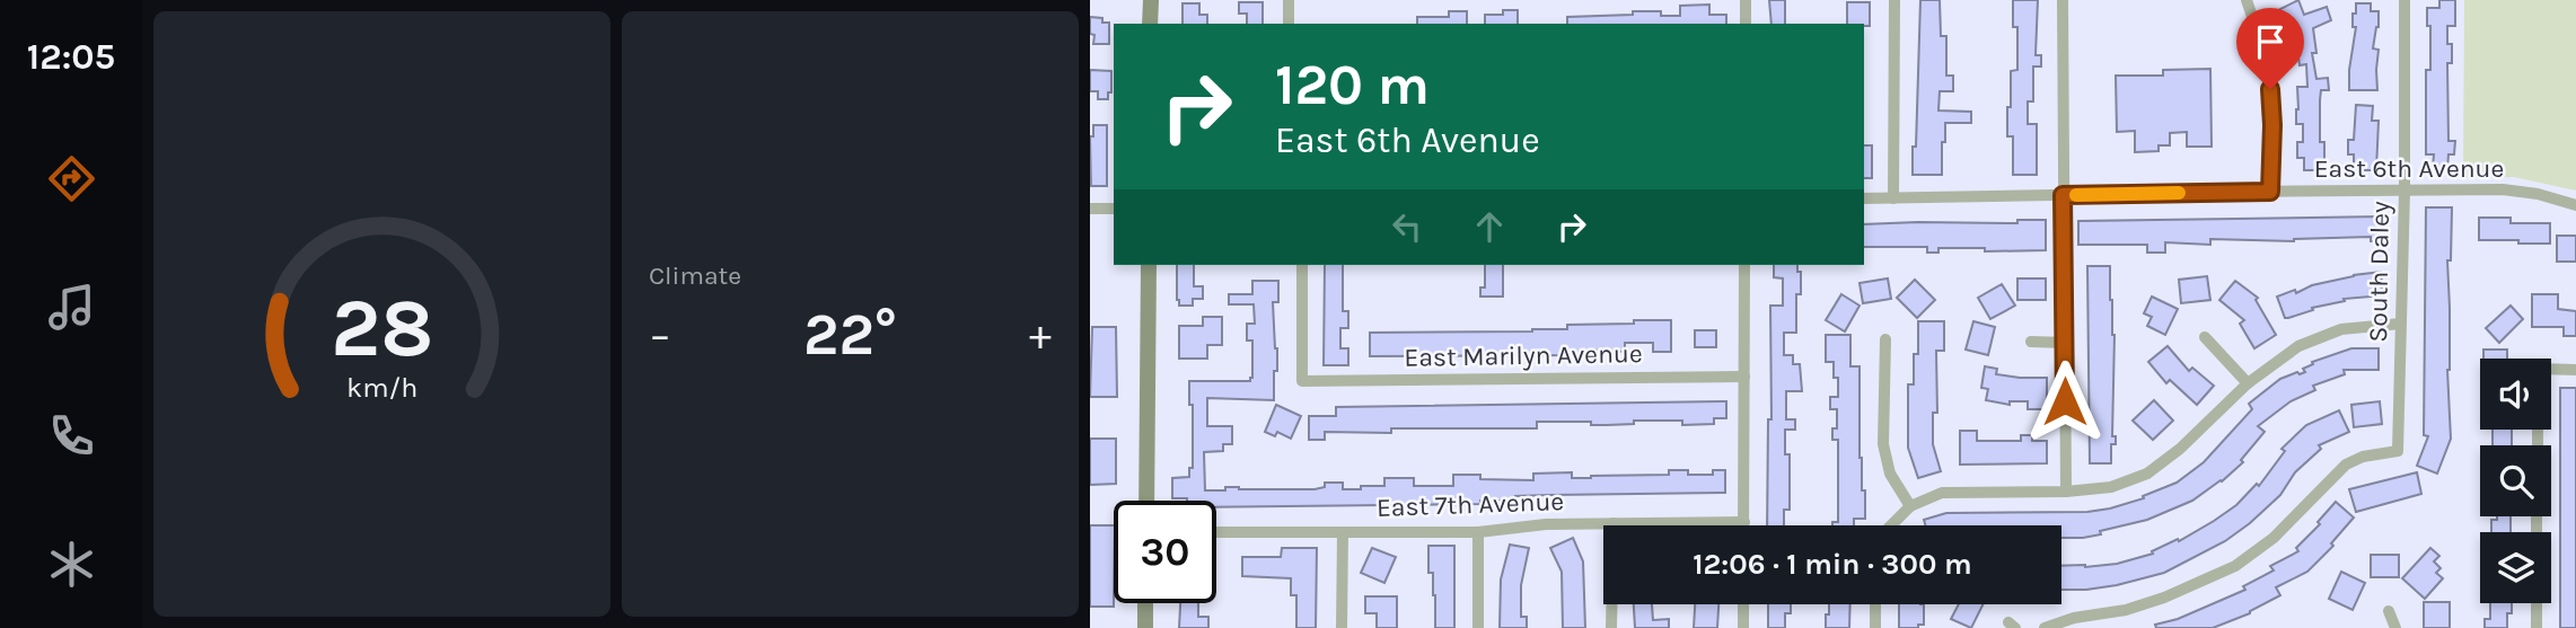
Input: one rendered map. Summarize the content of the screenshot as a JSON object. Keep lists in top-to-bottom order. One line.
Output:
{"streets":{"street":["East 6th Avenue","South Daley","East Marilyn Avenue","East 7th Avenue"]},"crossings":[["East 6th Avenue","South Daley"]],"page":{"tabs":"12:05","tile":"Climate","turn":["120 m","East 6th Avenue"],"heat":["−","22°","+"],"limit":"30","trip":"12:06 · 1 min · 300 m","gauge":["28","km/h"]}}
